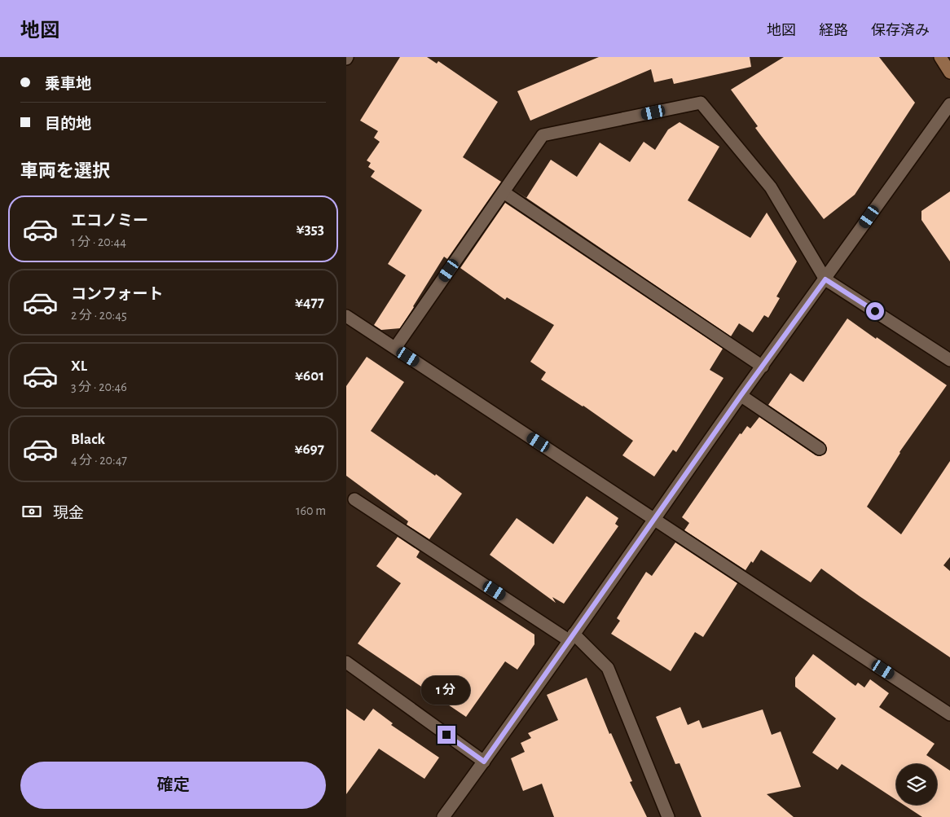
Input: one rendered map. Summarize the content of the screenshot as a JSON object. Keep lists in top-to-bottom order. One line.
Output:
{"page":{"header":"地図","nav":["地図","経路","保存済み"],"banner":["乗車地","目的地"],"heading":"車両を選択","list":[{"name":"エコノミー","note":"1 分 · 20:44","value":"¥353"},{"name":"コンフォート","note":"2 分 · 20:45","value":"¥477"},{"name":"XL","note":"3 分 · 20:46","value":"¥601"},{"name":"Black","note":"4 分 · 20:47","value":"¥697"}],"pay":["現金","160 m"],"bubble":"1 分","buttons":"確定"}}
